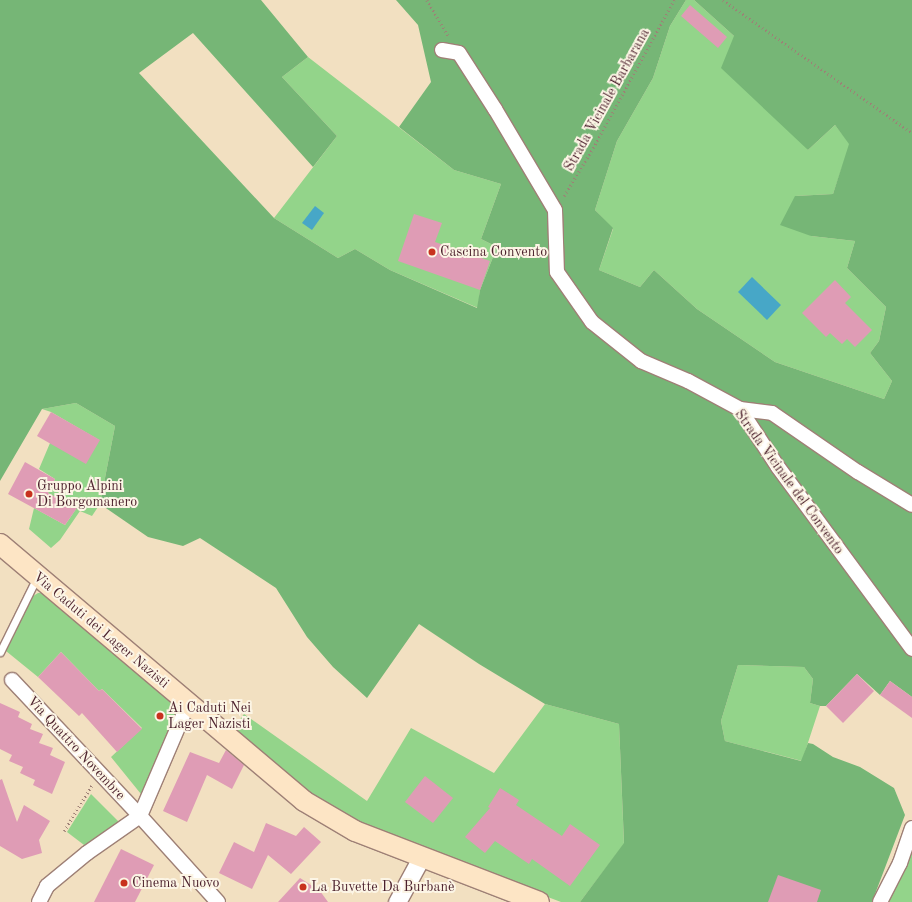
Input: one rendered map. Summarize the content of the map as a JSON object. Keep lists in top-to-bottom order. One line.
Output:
{"streets":{"main road":["Via Caduti dei Lager Nazisti"],"street":["Strada Vicinale del Convento","Via Quattro Novembre"],"path":["Strada Vicinale Barbarana"]},"crossings":[["Strada Vicinale Barbarana","Strada Vicinale del Convento"],["Via Caduti dei Lager Nazisti","Via Quattro Novembre"]],"places":["Cascina Convento","Gruppo Alpini Di Borgomanero","Ai Caduti Nei Lager Nazisti","Cinema Nuovo","La Buvette Da Burbanè"]}
